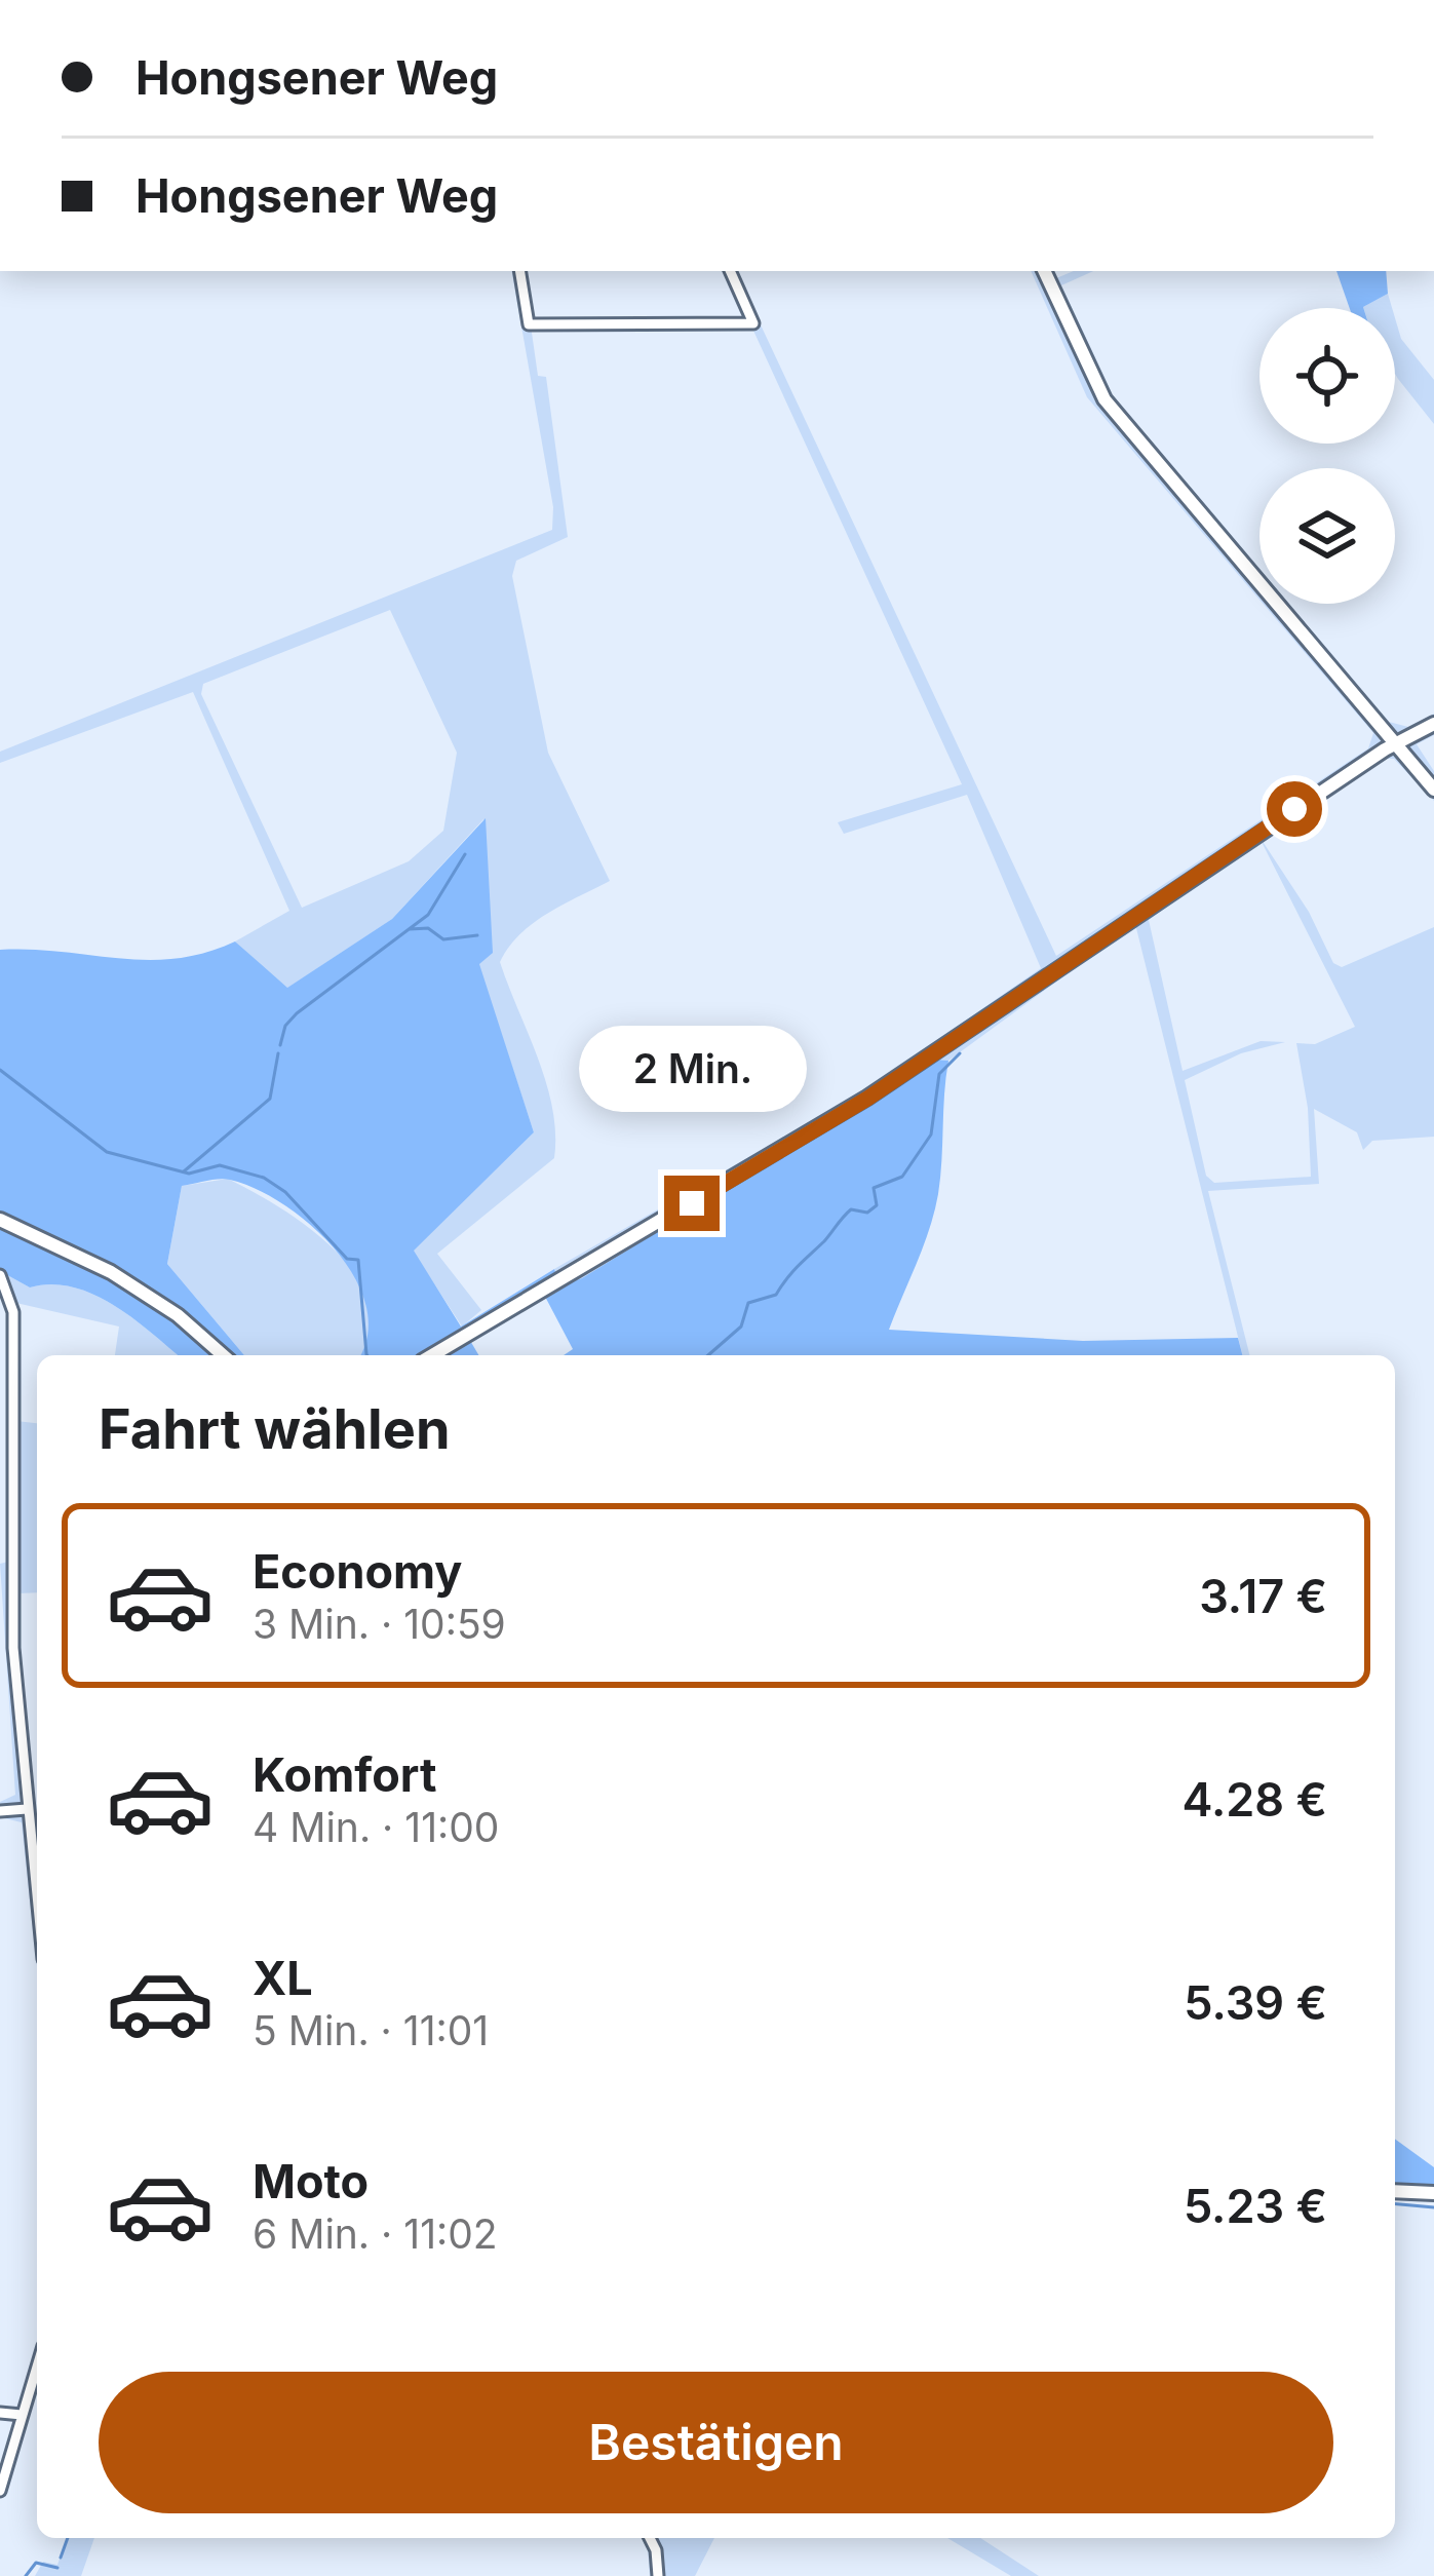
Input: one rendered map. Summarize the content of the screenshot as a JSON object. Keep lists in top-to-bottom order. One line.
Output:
{"page":{"banner":["Hongsener Weg","Hongsener Weg"],"bubble":"2 Min.","heading":"Fahrt wählen","list":[{"name":"Economy","note":"3 Min. · 10:59","value":"3.17 €"},{"name":"Komfort","note":"4 Min. · 11:00","value":"4.28 €"},{"name":"XL","note":"5 Min. · 11:01","value":"5.39 €"},{"name":"Moto","note":"6 Min. · 11:02","value":"5.23 €"}],"buttons":"Bestätigen"}}
